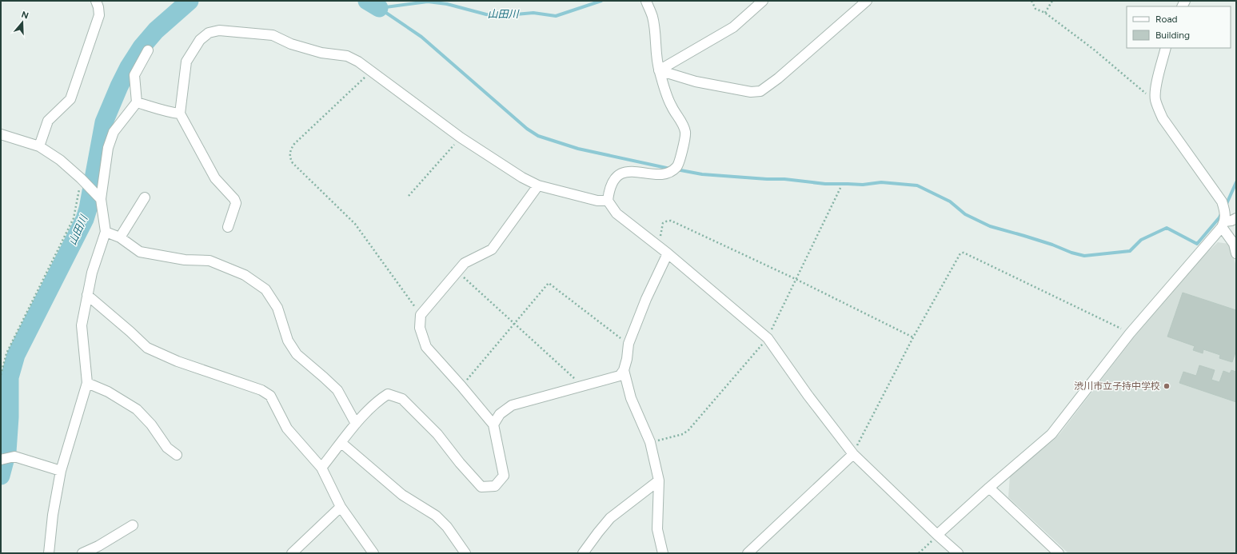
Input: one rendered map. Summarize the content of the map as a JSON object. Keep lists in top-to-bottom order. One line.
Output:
{"water":["山田川"],"places":["渋川市立子持中学校"],"legend":["Road","Building"],"north":"top"}
